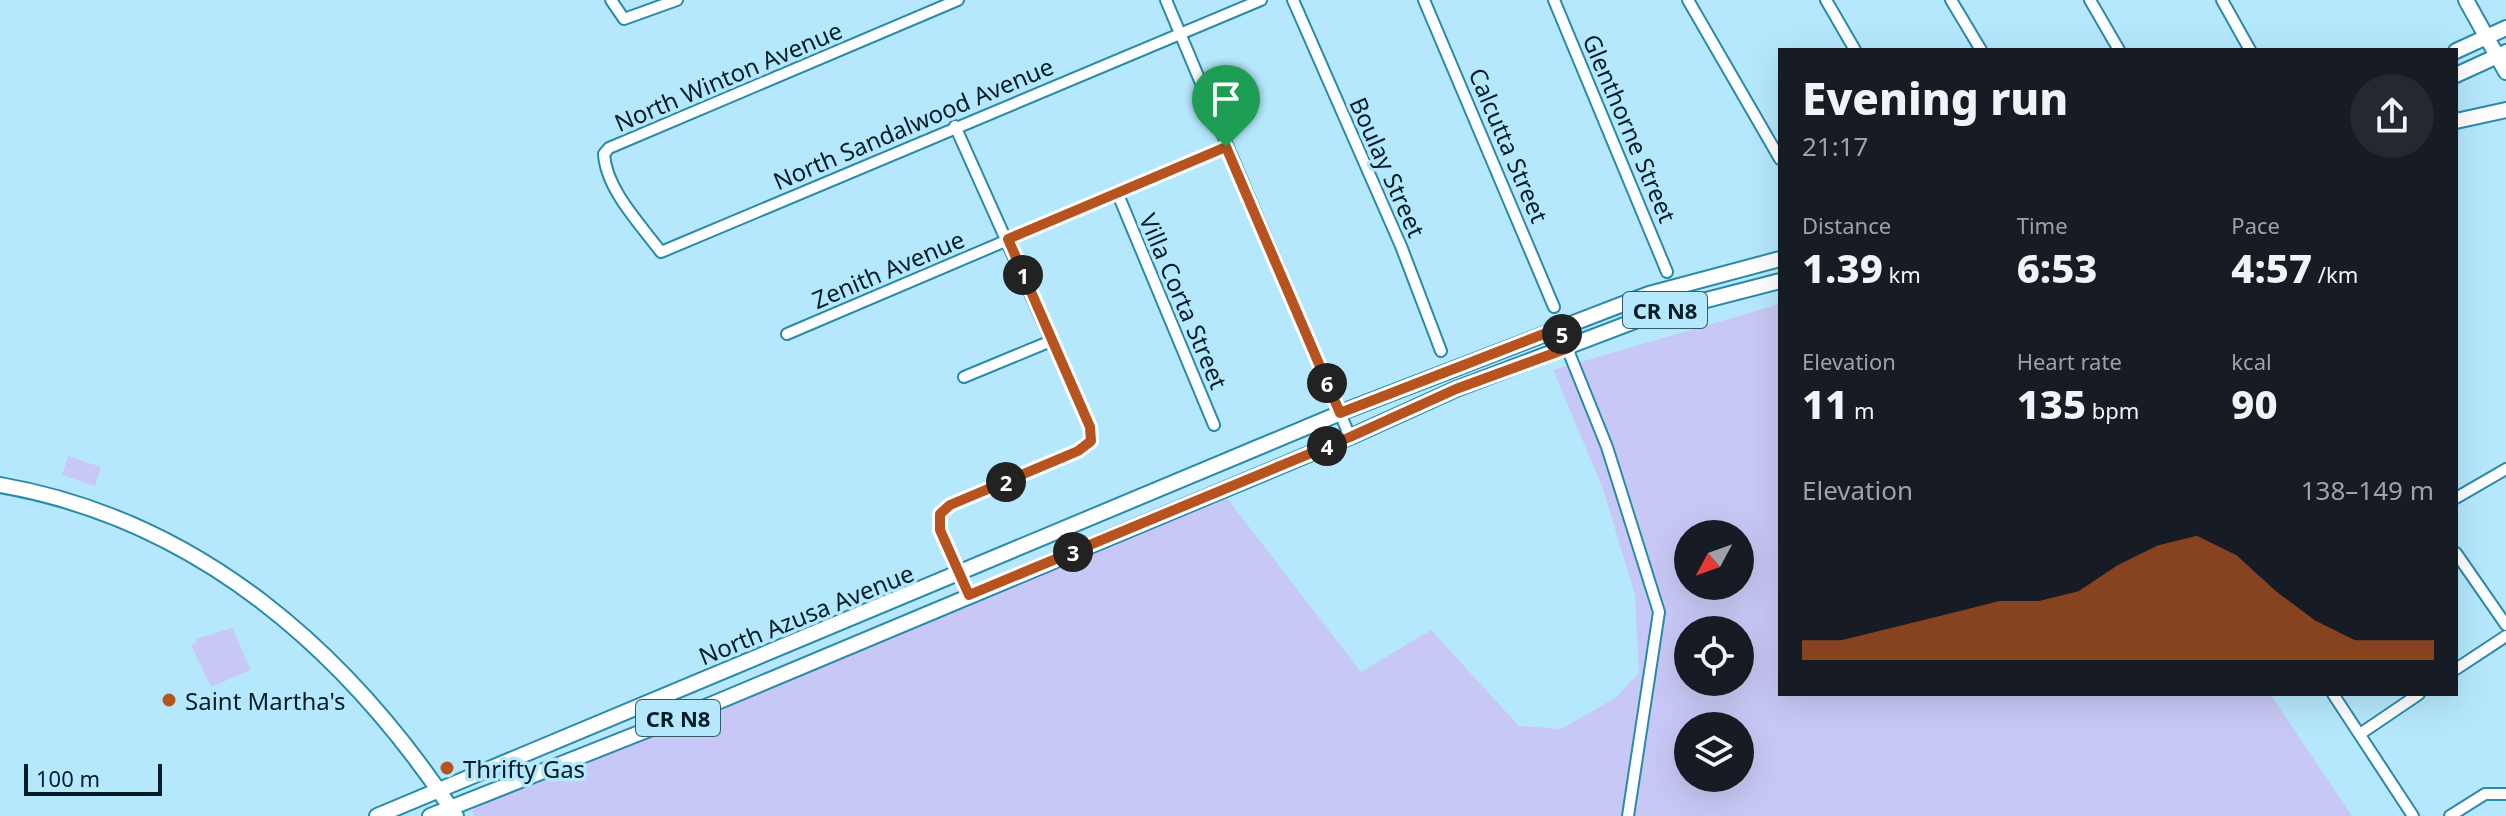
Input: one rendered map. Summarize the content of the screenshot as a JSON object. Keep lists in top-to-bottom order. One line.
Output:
{"streets":{"main road":["CR N8","North Azusa Avenue"],"street":["North Winton Avenue","North Sandalwood Avenue","Glenthorne Street","Calcutta Street","Boulay Street","Zenith Avenue","Villa Corta Street"]},"crossings":[["North Winton Avenue","North Sandalwood Avenue"],["Zenith Avenue","Villa Corta Street"],["CR N8","North Azusa Avenue"]],"places":["Saint Martha's","Thrifty Gas"],"scale_bar":"100 m","north":"bottom left","page":{"heading":["Evening run","21:17"],"stats":[["Distance","1.39 km"],["Time","6:53"],["Pace","4:57 /km"],["Elevation","11 m"],["Heart rate","135 bpm"],["kcal","90"]],"pins":["1","5","6","4","2","3"],"chart":["Elevation","138–149 m"],"scale":"100 m"}}
